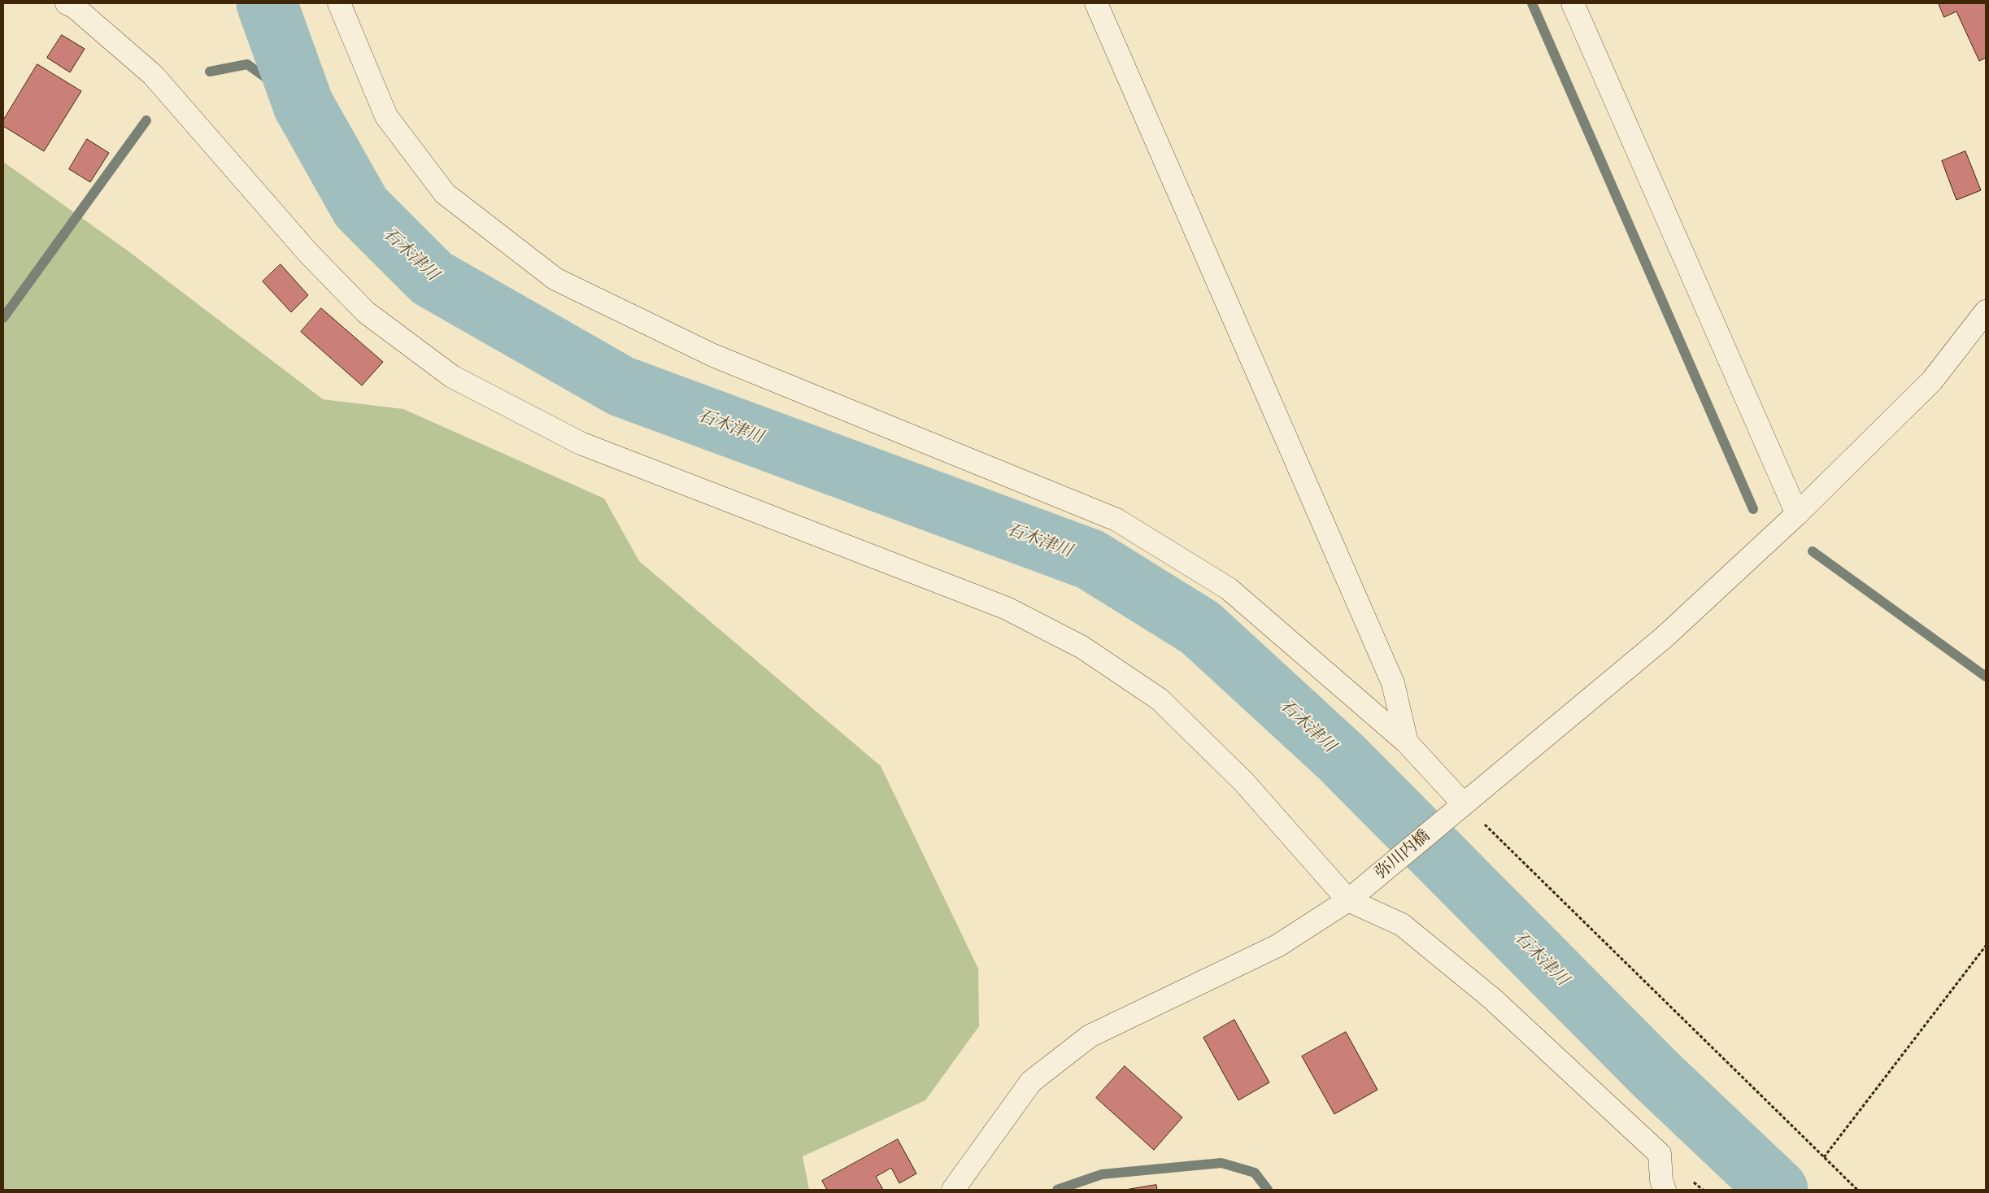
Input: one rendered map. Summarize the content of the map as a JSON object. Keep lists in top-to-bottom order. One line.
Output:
{"streets":{"street":["弥川内橋"]},"water":["石木津川"]}
